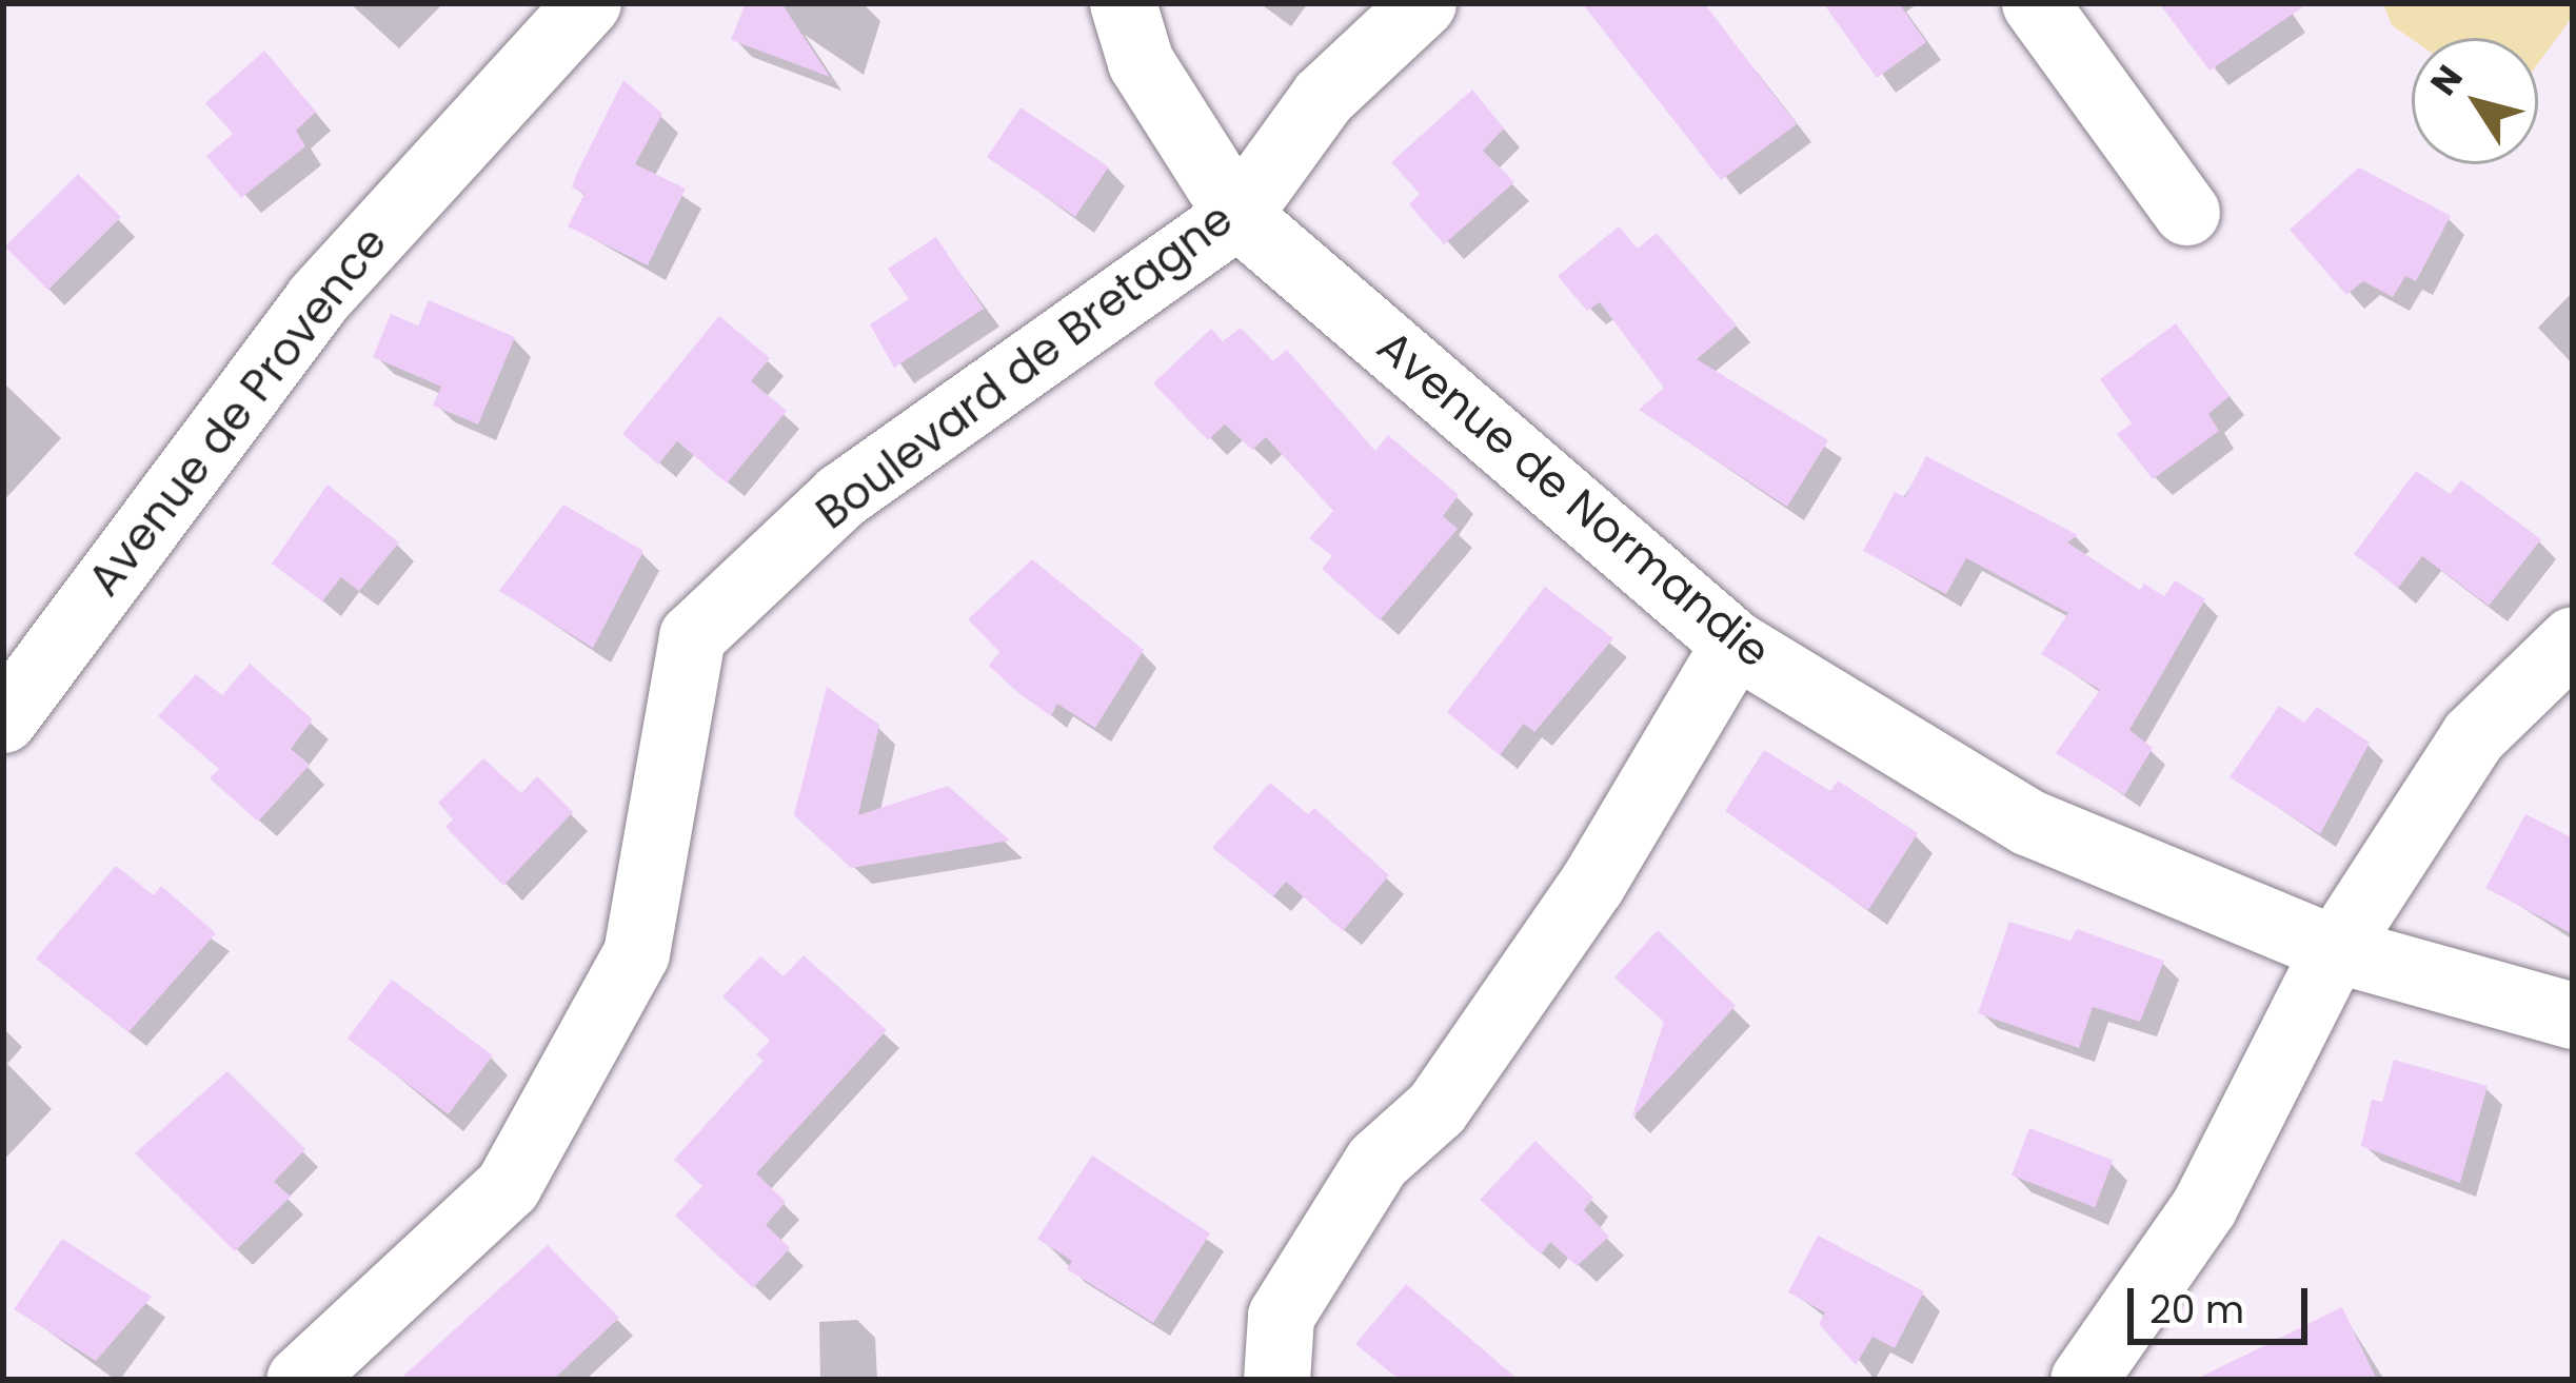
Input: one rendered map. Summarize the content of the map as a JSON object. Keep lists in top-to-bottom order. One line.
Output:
{"streets":{"street":["Boulevard de Bretagne","Avenue de Provence","Avenue de Normandie"]},"crossings":[["Boulevard de Bretagne","Avenue de Normandie"]],"scale_bar":"20 m","north":"top left"}
